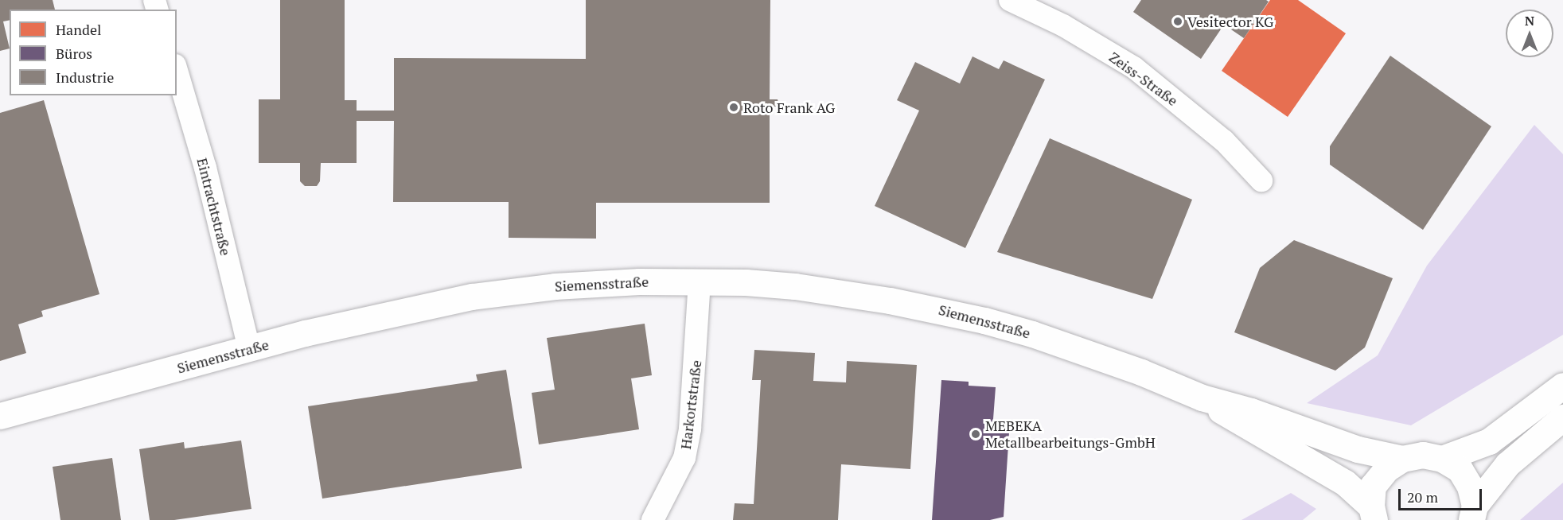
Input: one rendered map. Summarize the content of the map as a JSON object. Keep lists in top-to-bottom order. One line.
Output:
{"streets":{"street":["Zeiss-Straße","Eintrachtstraße","Siemensstraße","Harkortstraße"]},"crossings":[["Eintrachtstraße","Siemensstraße"],["Siemensstraße","Harkortstraße"]],"places":["Vesitector KG","Roto Frank AG","MEBEKA Metallbearbeitungs-GmbH"],"legend":["Handel","Büros","Industrie"],"scale_bar":"20 m","north":"top"}
